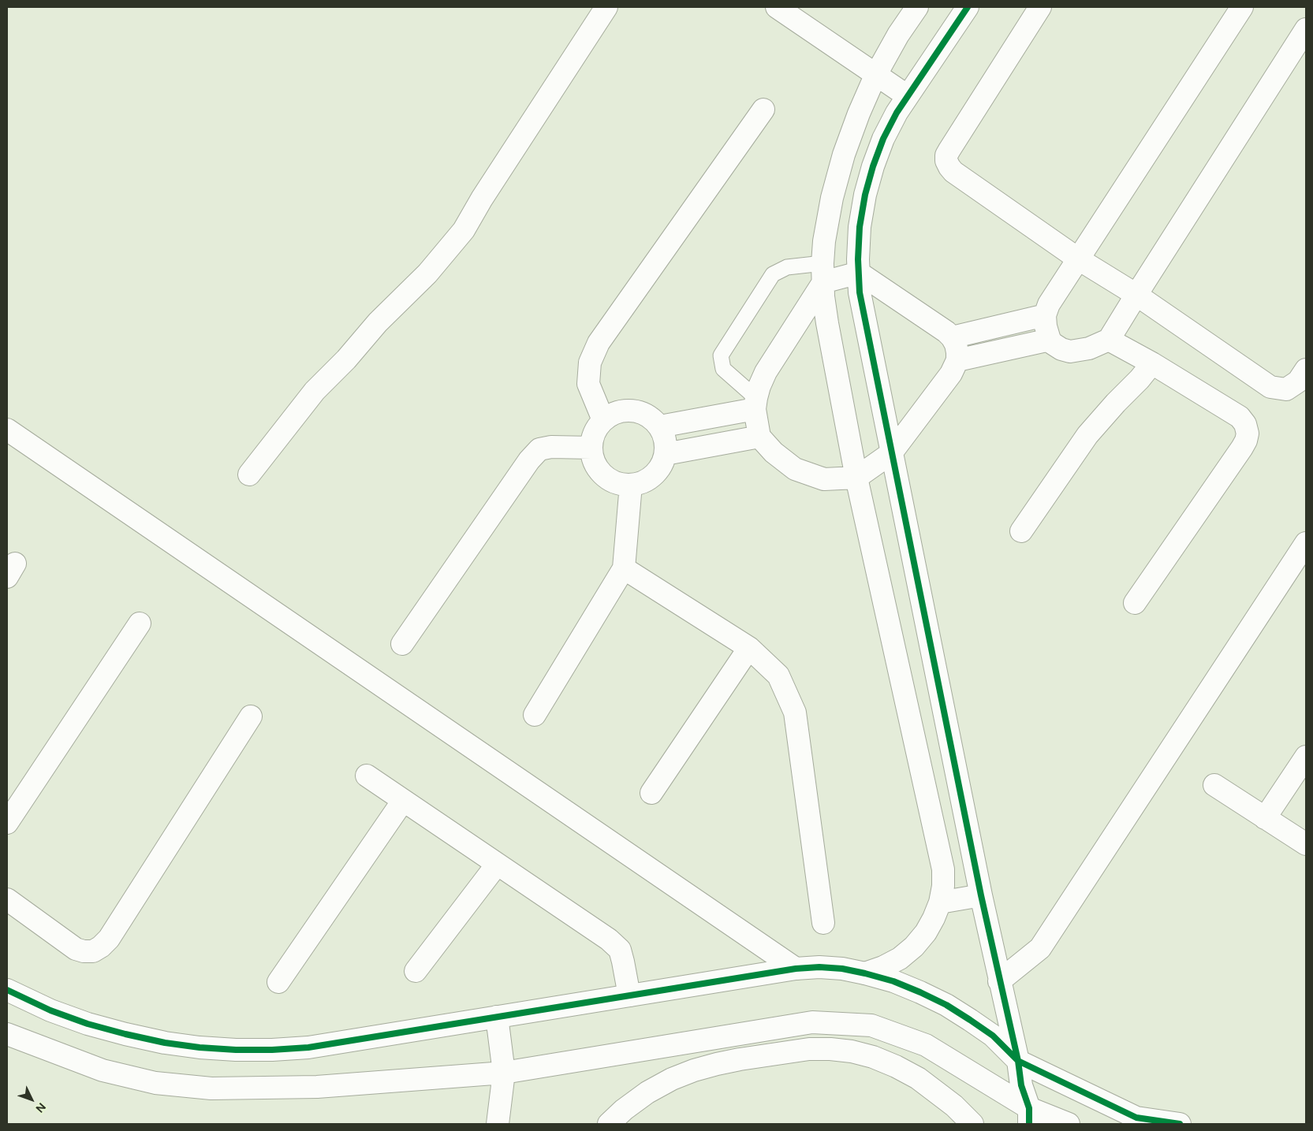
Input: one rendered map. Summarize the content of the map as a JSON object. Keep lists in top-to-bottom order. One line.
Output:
{"north":"bottom right"}
